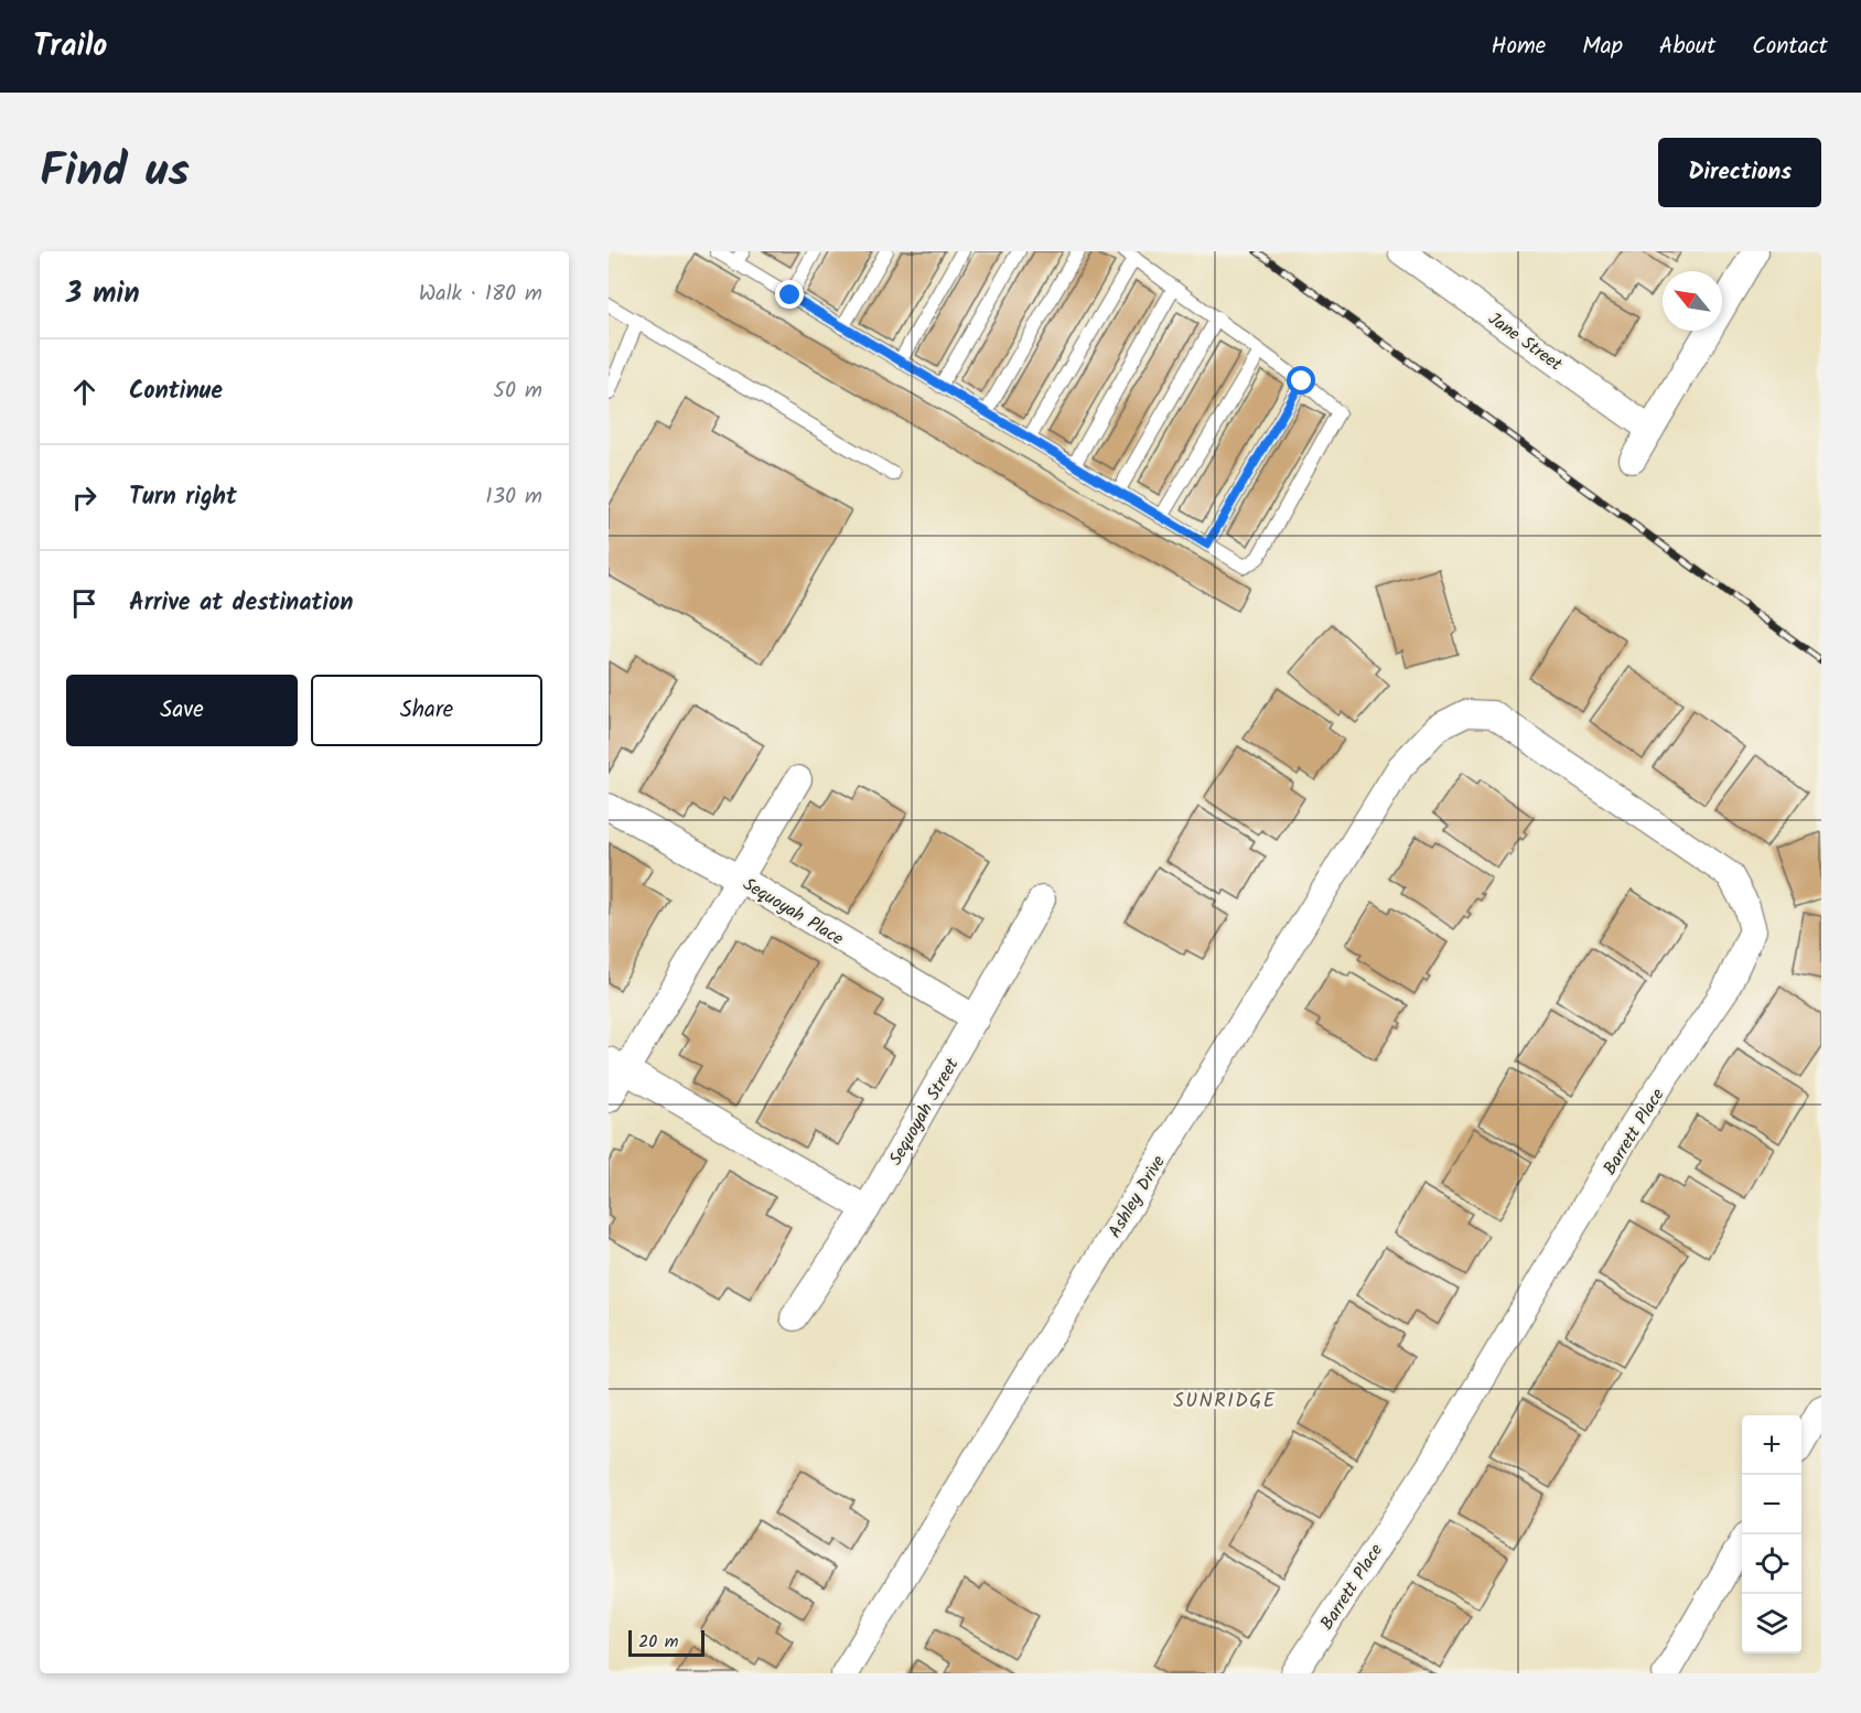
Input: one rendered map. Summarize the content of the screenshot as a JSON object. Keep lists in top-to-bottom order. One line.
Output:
{"streets":{"street":["Jane Street","Sequoyah Place","Sequoyah Street","Barrett Place","Ashley Drive"]},"crossings":[["Sequoyah Place","Sequoyah Street"],["Barrett Place","Ashley Drive"]],"districts":["SUNRIDGE"],"scale_bar":"20 m","north":"top left","page":{"header":"Trailo","nav":["Home","Map","About","Contact"],"title":"Find us","buttons":["Directions",["Save","Share"]],"heading":["3 min","Walk · 180 m"],"list":[["Continue","50 m"],["Turn right","130 m"],"Arrive at destination"],"map_buttons":["+","−"],"scale":"20 m"}}
